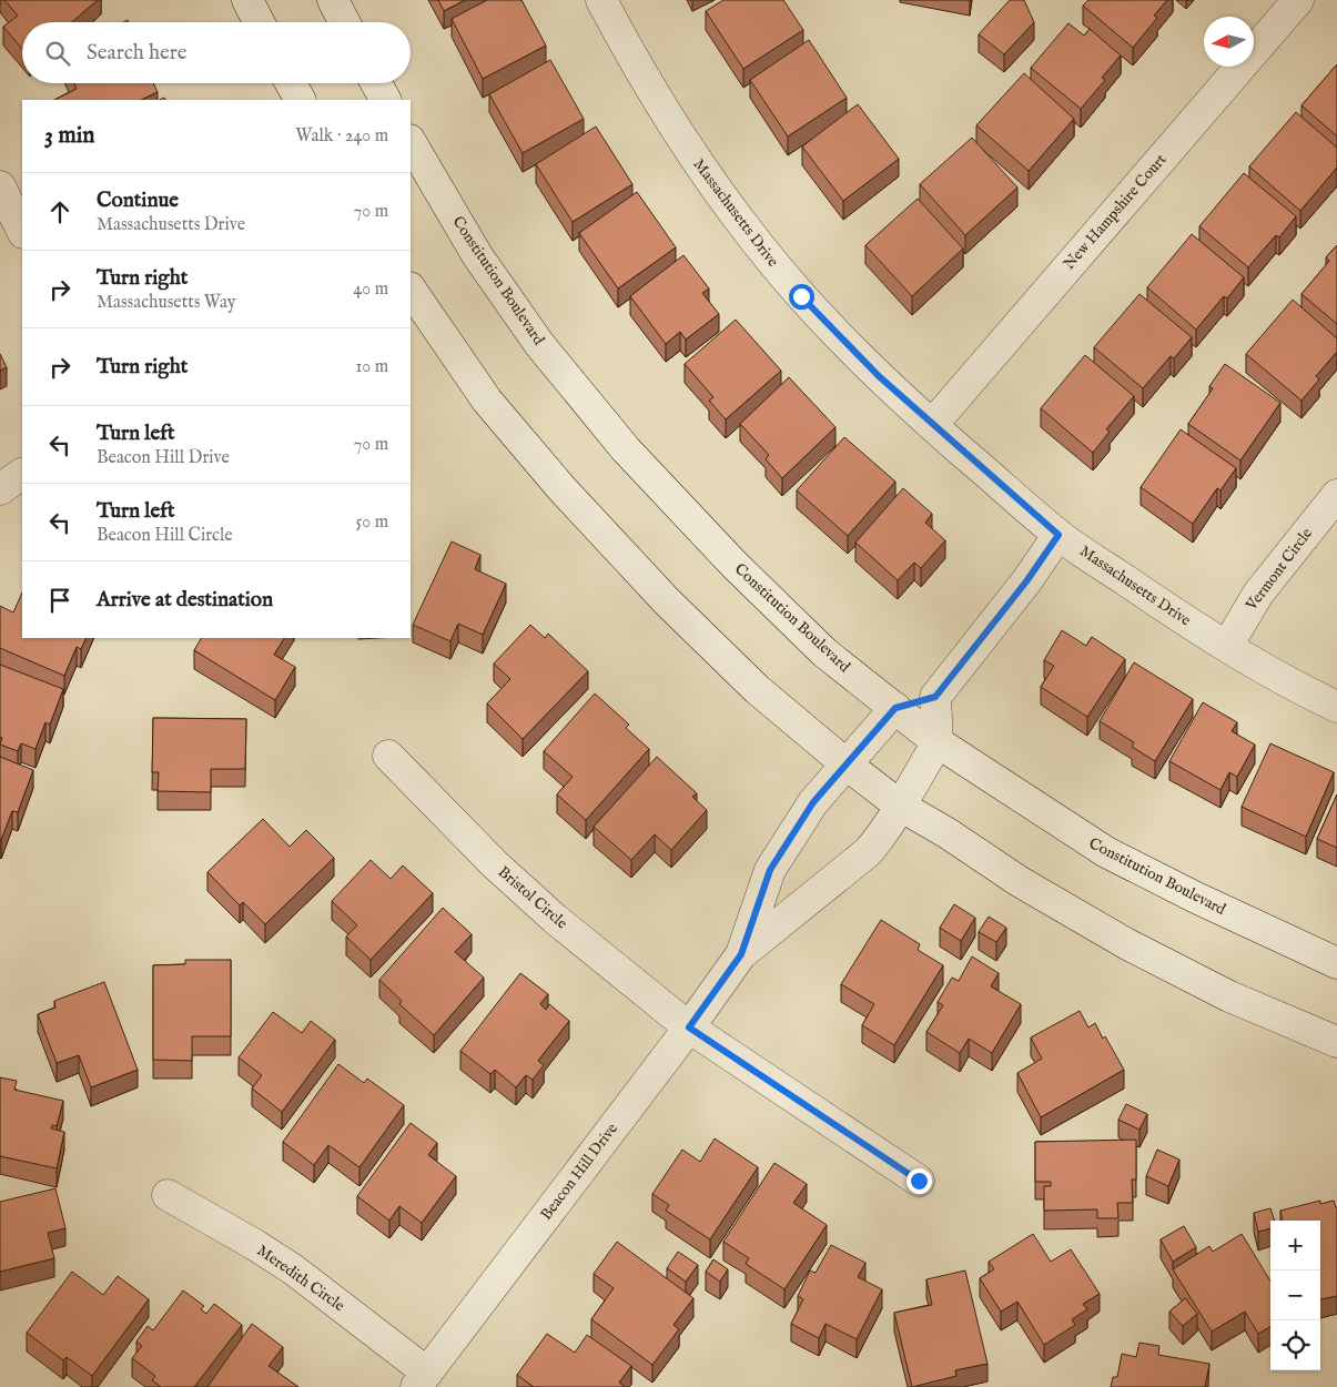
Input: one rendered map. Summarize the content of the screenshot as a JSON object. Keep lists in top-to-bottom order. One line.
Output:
{"streets":{"street":["New Hampshire Court","Massachusetts Drive","Constitution Boulevard","Vermont Circle","Bristol Circle","Beacon Hill Drive","Meredith Circle"]},"crossings":[["New Hampshire Court","Massachusetts Drive"],["Massachusetts Drive","Vermont Circle"],["Constitution Boulevard","Beacon Hill Drive"],["Bristol Circle","Beacon Hill Drive"],["Beacon Hill Drive","Meredith Circle"]],"north":"left","page":{"search":"Search here","heading":["3 min","Walk · 240 m"],"list":[["Continue","Massachusetts Drive","70 m"],["Turn right","Massachusetts Way","40 m"],["Turn right","10 m"],["Turn left","Beacon Hill Drive","70 m"],["Turn left","Beacon Hill Circle","50 m"],"Arrive at destination"],"map_buttons":["+","−"]}}
